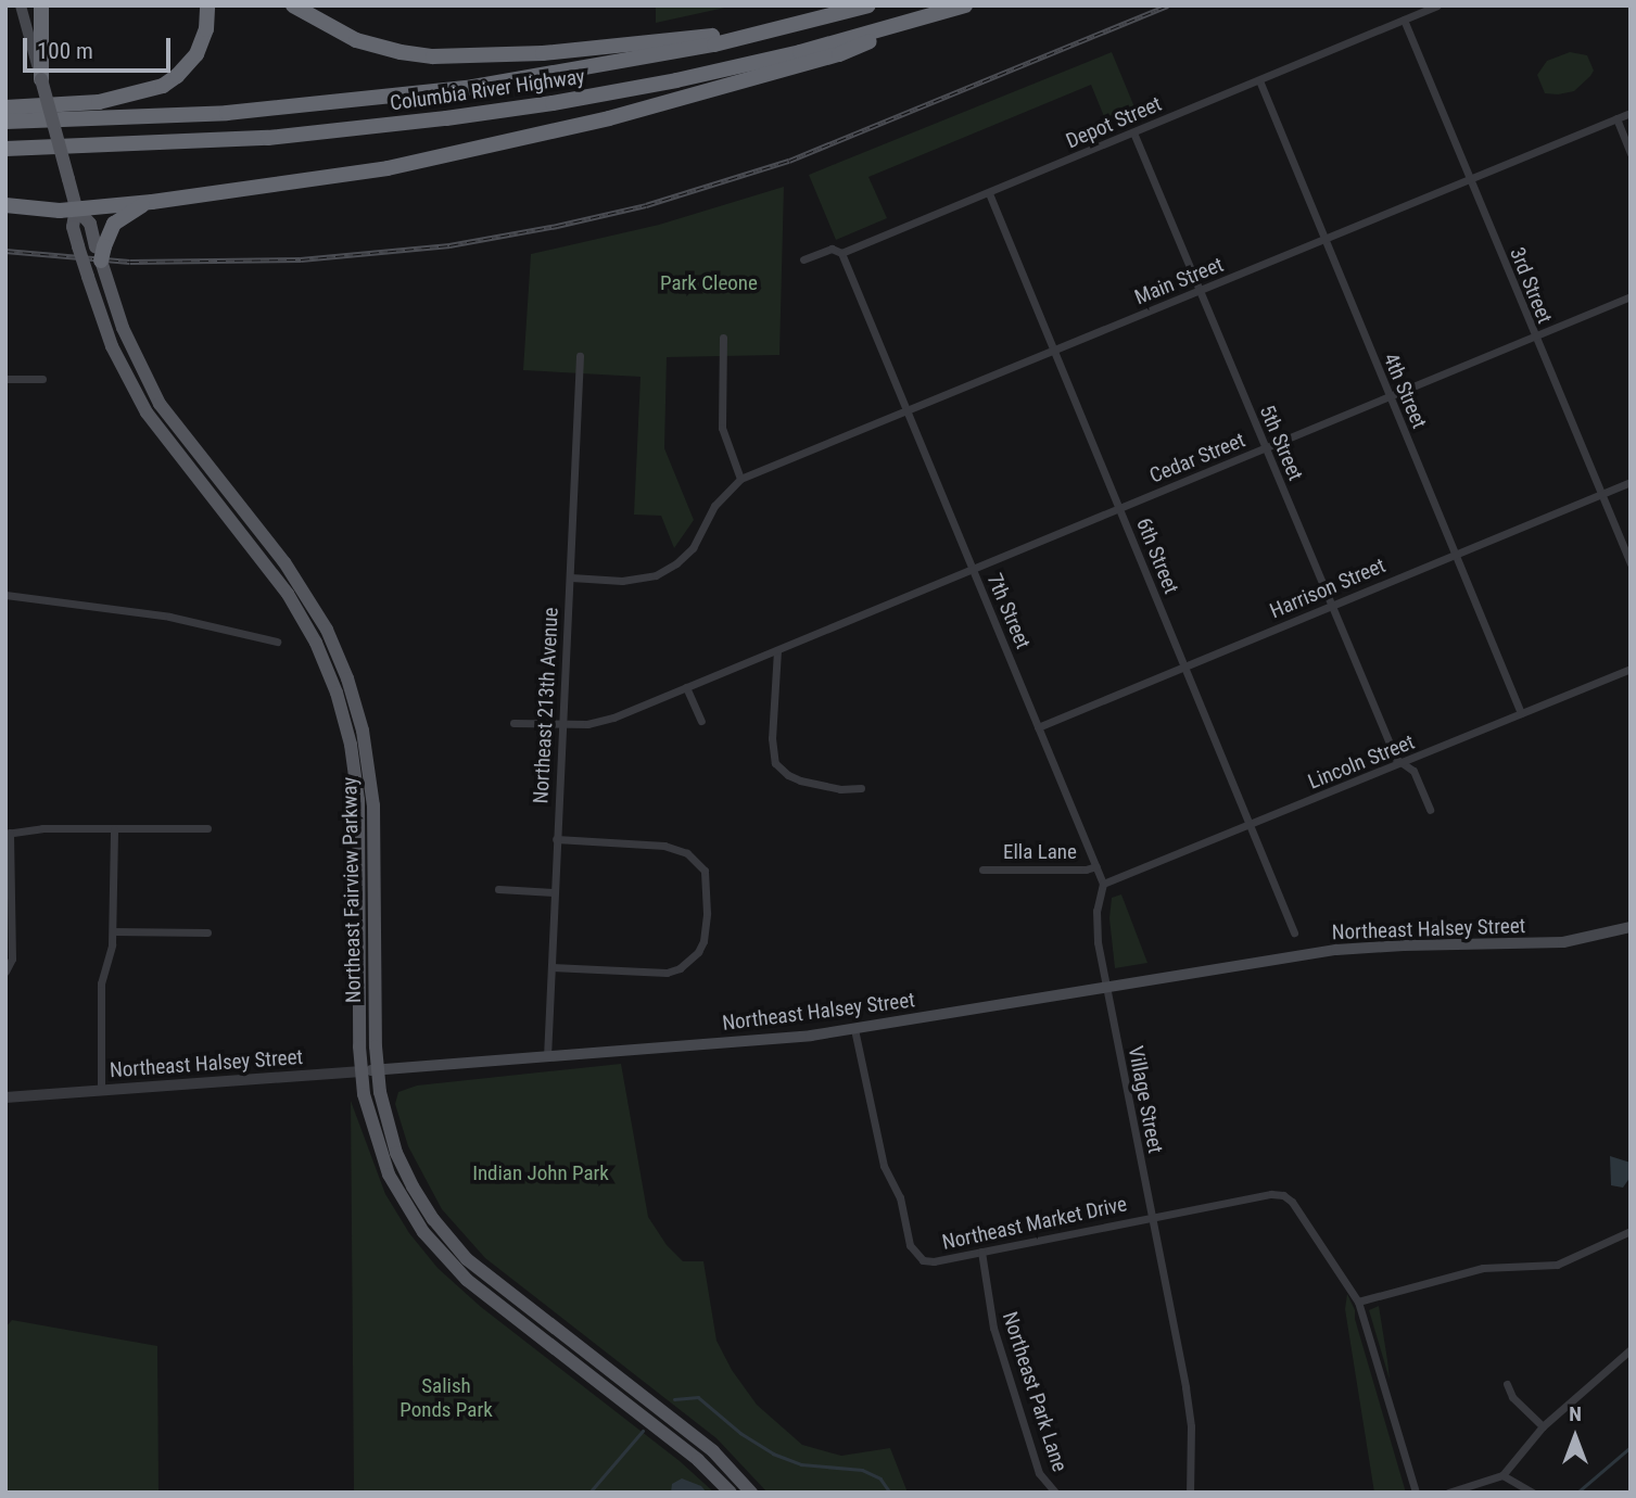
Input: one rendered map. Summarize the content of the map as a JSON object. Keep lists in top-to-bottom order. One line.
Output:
{"streets":{"highway":["Columbia River Highway"],"main road":["Northeast Fairview Parkway","Northeast Halsey Street"],"street":["Depot Street","Main Street","3rd Street","4th Street","5th Street","Cedar Street","6th Street","Harrison Street","7th Street","Northeast 213th Avenue","Lincoln Street","Ella Lane","Village Street","Northeast Market Drive","Northeast Park Lane"]},"crossings":[["Depot Street","3rd Street"],["Depot Street","4th Street"],["Depot Street","5th Street"],["Depot Street","6th Street"],["Depot Street","7th Street"],["Main Street","3rd Street"],["Main Street","4th Street"],["Main Street","5th Street"],["Main Street","6th Street"],["Main Street","7th Street"],["3rd Street","Cedar Street"],["3rd Street","Harrison Street"],["4th Street","Cedar Street"],["4th Street","Harrison Street"],["4th Street","Lincoln Street"],["5th Street","Cedar Street"],["5th Street","Harrison Street"],["5th Street","Lincoln Street"],["Cedar Street","6th Street"],["Cedar Street","7th Street"],["Cedar Street","Northeast 213th Avenue"],["6th Street","Harrison Street"],["6th Street","Lincoln Street"],["Harrison Street","7th Street"],["7th Street","Lincoln Street"],["7th Street","Ella Lane"],["Northeast 213th Avenue","Northeast Halsey Street"],["Northeast Fairview Parkway","Northeast Halsey Street"],["Northeast Halsey Street","Village Street"],["Northeast Halsey Street","Northeast Market Drive"],["Village Street","Northeast Market Drive"],["Northeast Market Drive","Northeast Park Lane"]],"parks":["Park Cleone","Indian John Park","Salish Ponds Park"],"scale_bar":"100 m","north":"top"}
